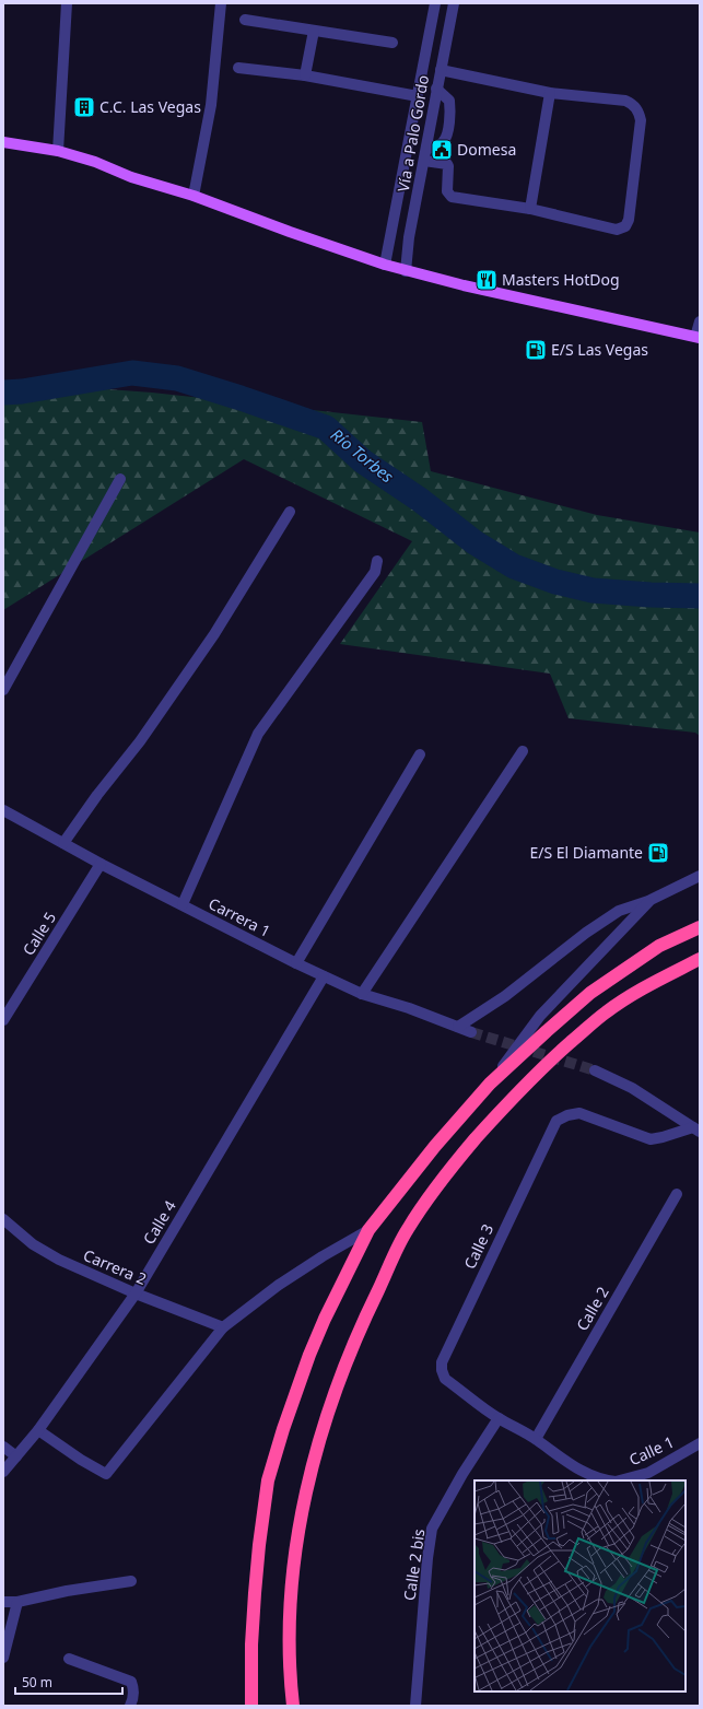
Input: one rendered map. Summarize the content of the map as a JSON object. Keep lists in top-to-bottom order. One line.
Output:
{"streets":{"street":["Vía a Palo Gordo","Carrera 1","Calle 5","Calle 4","Calle 3","Carrera 2","Calle 2","Calle 1","Calle 2 bis"]},"crossings":[["Carrera 1","Calle 5"],["Carrera 1","Calle 4"],["Calle 4","Carrera 2"],["Calle 3","Calle 2"],["Calle 3","Calle 1"],["Calle 3","Calle 2 bis"],["Calle 2","Calle 1"]],"water":["Río Torbes"],"places":{"building":["C.C. Las Vegas"],"public building":["Domesa"],"restaurant":["Masters HotDog"],"fuel station":["E/S Las Vegas","E/S El Diamante"]},"scale_bar":"50 m"}
